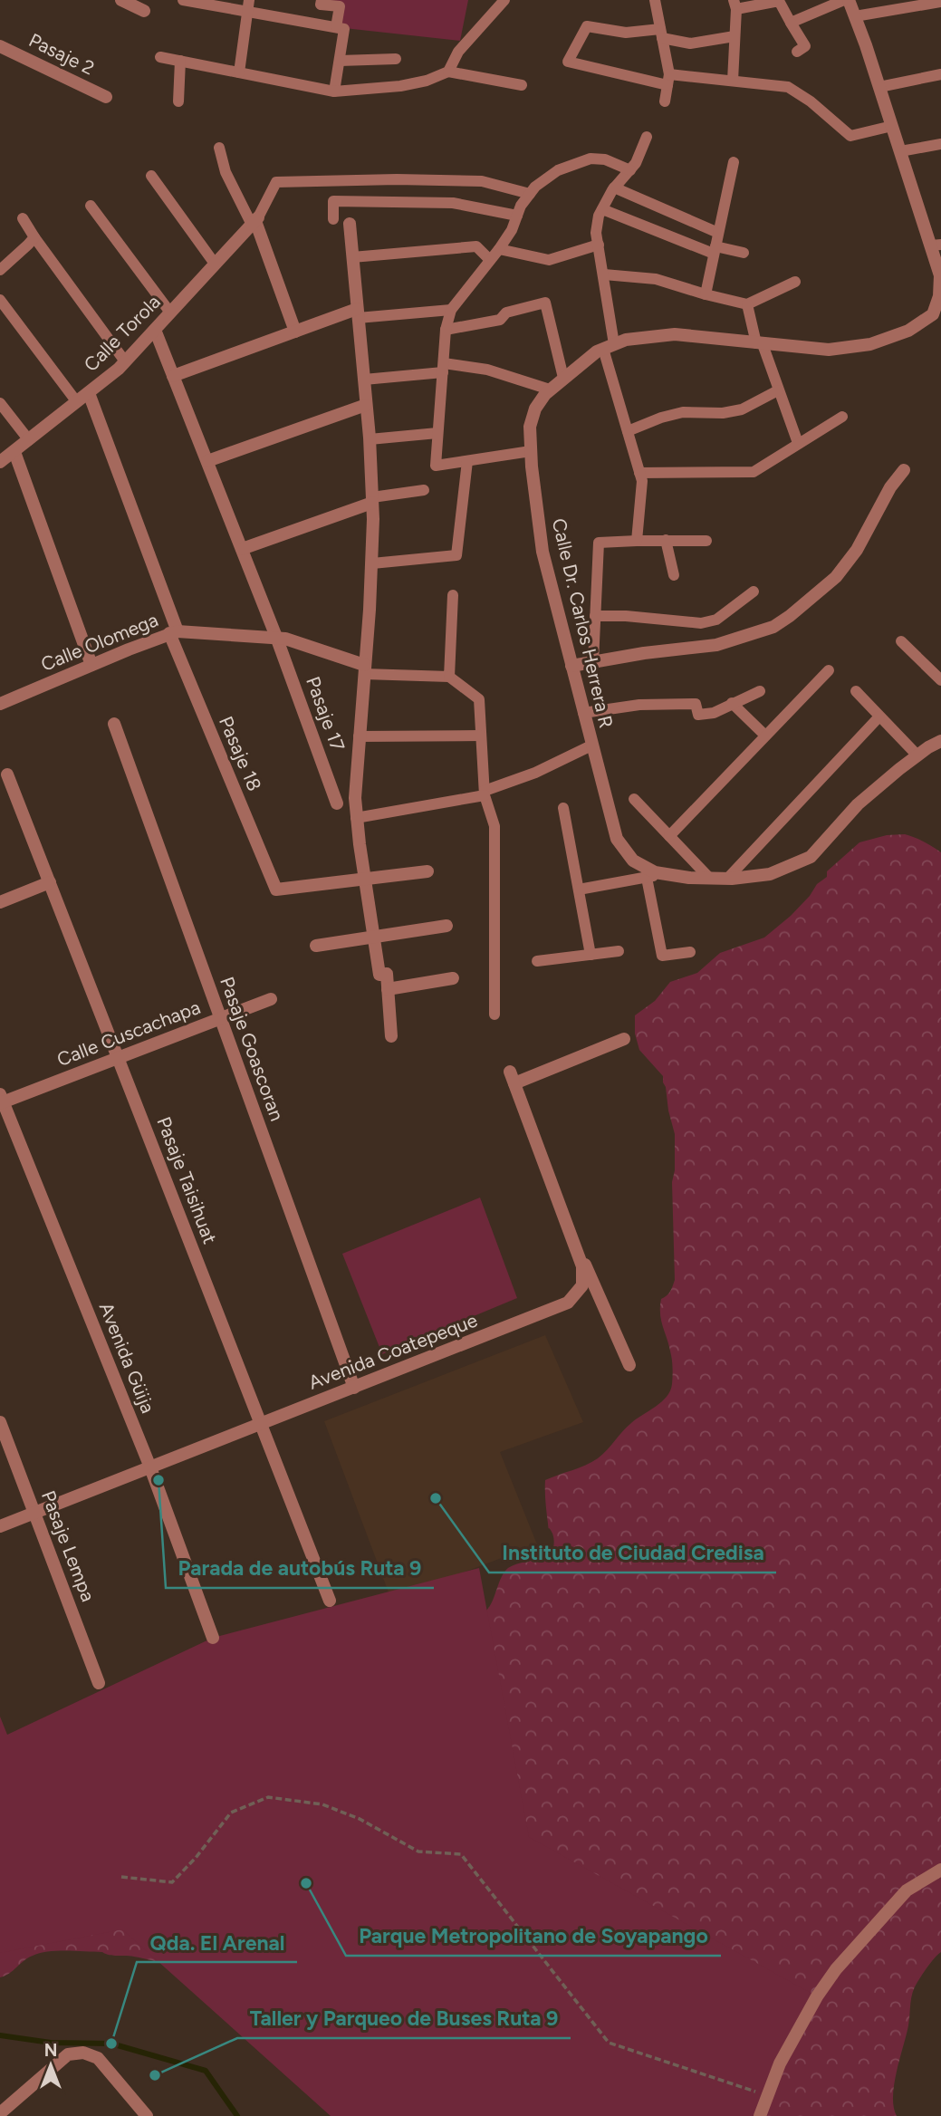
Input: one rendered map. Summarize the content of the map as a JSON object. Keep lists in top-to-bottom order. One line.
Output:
{"streets":{"street":["Pasaje 2","Calle Torola","Calle Dr. Carlos Herrera R","Calle Olomega","Pasaje 17","Pasaje 18","Calle Cuscachapa","Pasaje Goascoran","Pasaje Taisihuat","Avenida Coatepeque","Avenida Güija","Pasaje Lempa"]},"crossings":[["Calle Torola","Pasaje 17"],["Calle Torola","Pasaje 18"],["Calle Olomega","Pasaje 17"],["Calle Olomega","Pasaje 18"],["Calle Cuscachapa","Pasaje Goascoran"],["Calle Cuscachapa","Pasaje Taisihuat"],["Calle Cuscachapa","Avenida Güija"],["Pasaje Goascoran","Avenida Coatepeque"],["Pasaje Taisihuat","Avenida Coatepeque"],["Avenida Coatepeque","Avenida Güija"],["Avenida Coatepeque","Pasaje Lempa"]],"places":["Parada de autobús Ruta 9","Instituto de Ciudad Credisa","Parque Metropolitano de Soyapango","Qda. El Arenal","Taller y Parqueo de Buses Ruta 9"],"north":"top"}
